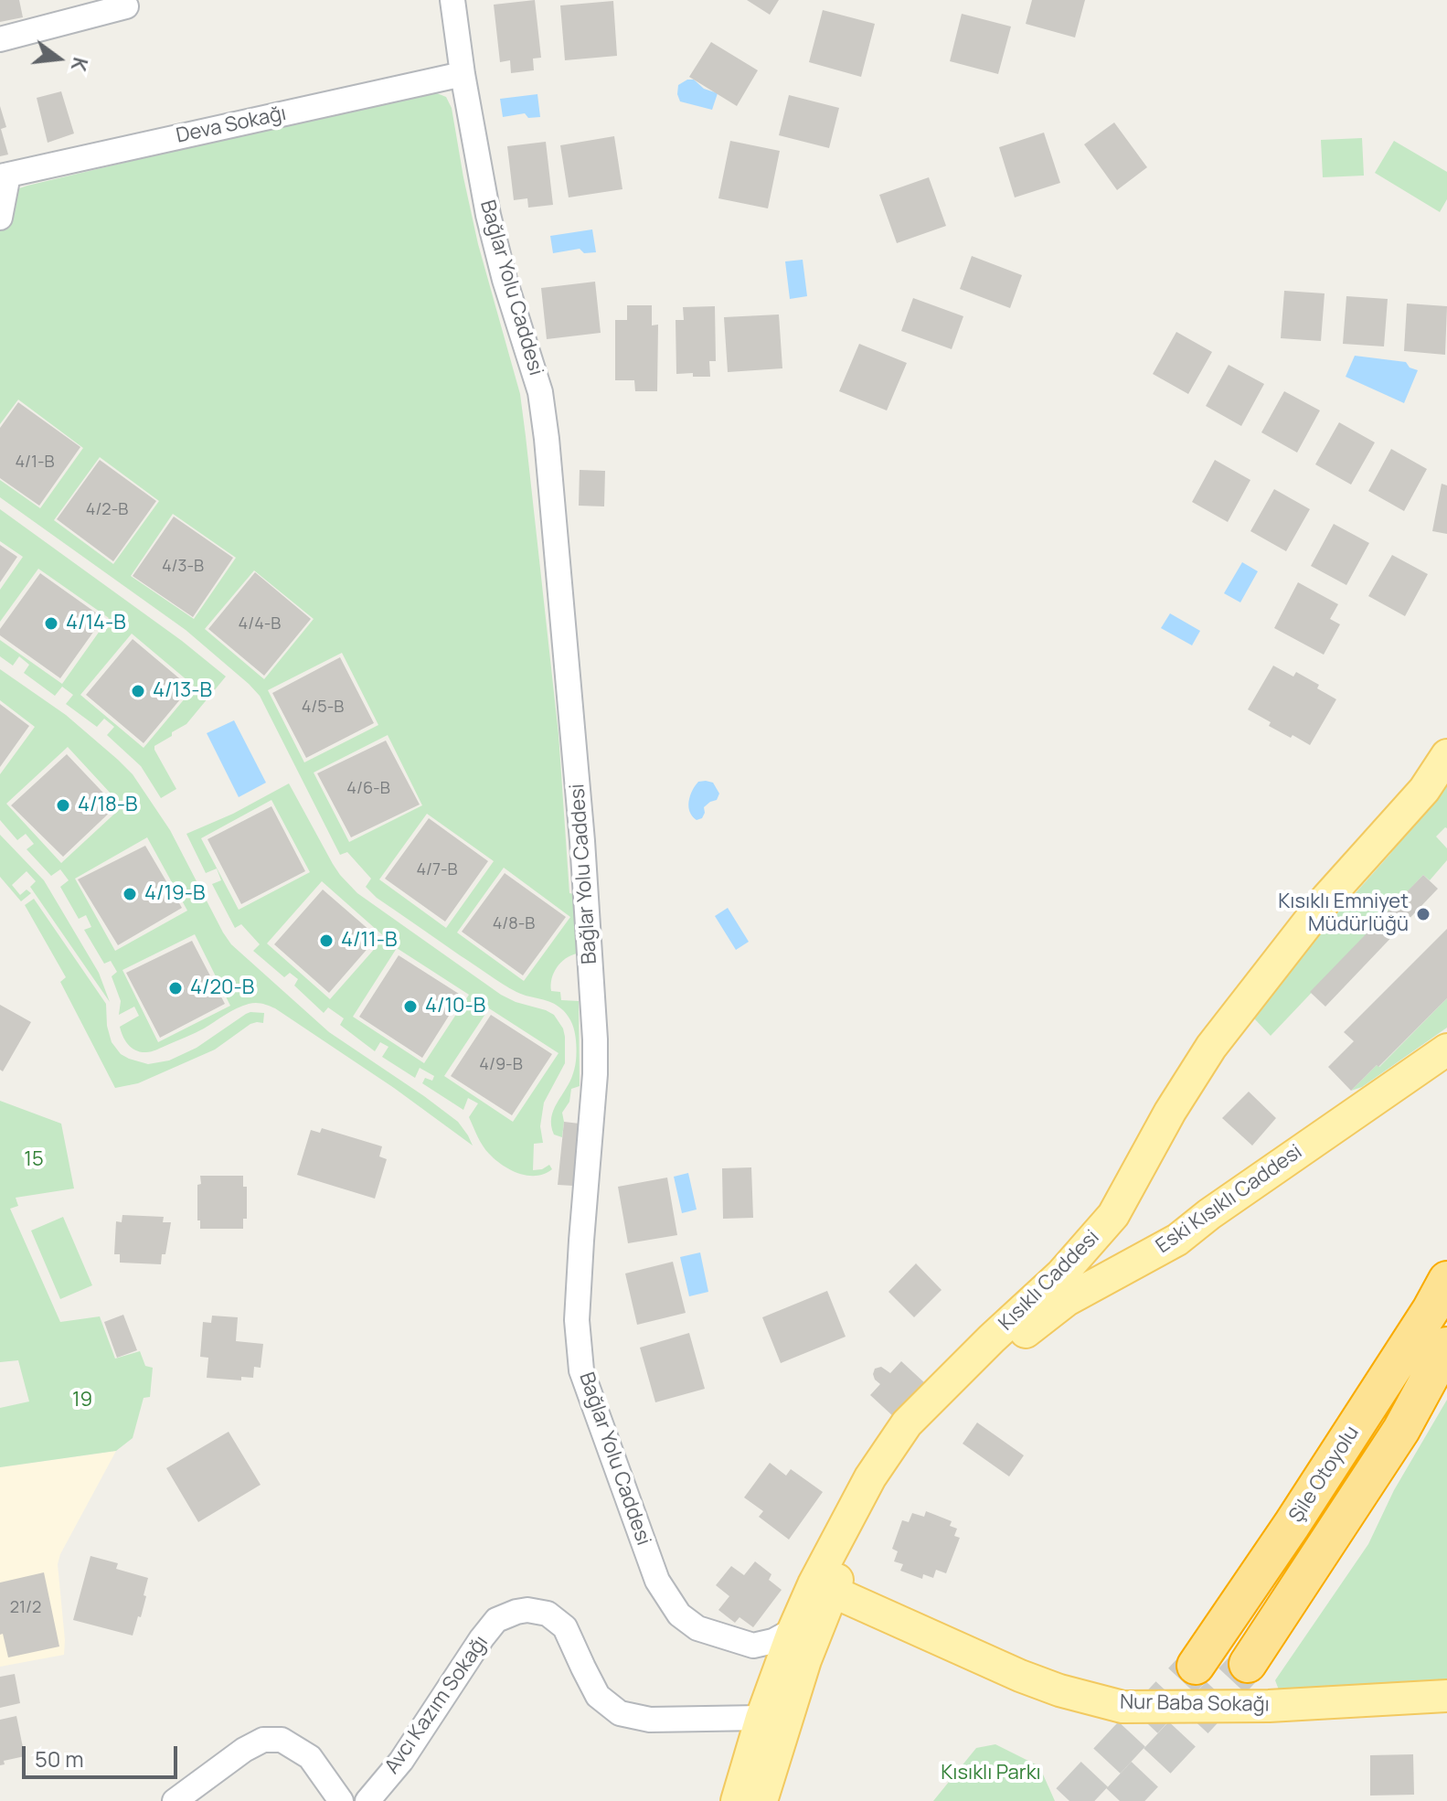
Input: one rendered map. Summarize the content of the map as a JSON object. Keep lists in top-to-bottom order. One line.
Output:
{"streets":{"highway":["Şile Otoyolu"],"main road":["Eski Kısıklı Caddesi","Kısıklı Caddesi","Nur Baba Sokağı"],"street":["Deva Sokağı","Bağlar Yolu Caddesi","Avcı Kazım Sokağı"]},"crossings":[["Deva Sokağı","Bağlar Yolu Caddesi"],["Bağlar Yolu Caddesi","Kısıklı Caddesi"],["Eski Kısıklı Caddesi","Kısıklı Caddesi"],["Eski Kısıklı Caddesi","Nur Baba Sokağı"],["Kısıklı Caddesi","Nur Baba Sokağı"],["Kısıklı Caddesi","Avcı Kazım Sokağı"]],"parks":["15","19","Kısıklı Parkı"],"places":["4/14-B","4/13-B","4/18-B","4/19-B","Kısıklı Emniyet Müdürlüğü","4/11-B","4/20-B","4/10-B"],"house_numbers":["4/1-B","4/2-B","4/3-B","4/4-B","4/5-B","4/6-B","4/7-B","4/8-B","4/9-B","21/2"],"scale_bar":"50 m","north":"right"}
